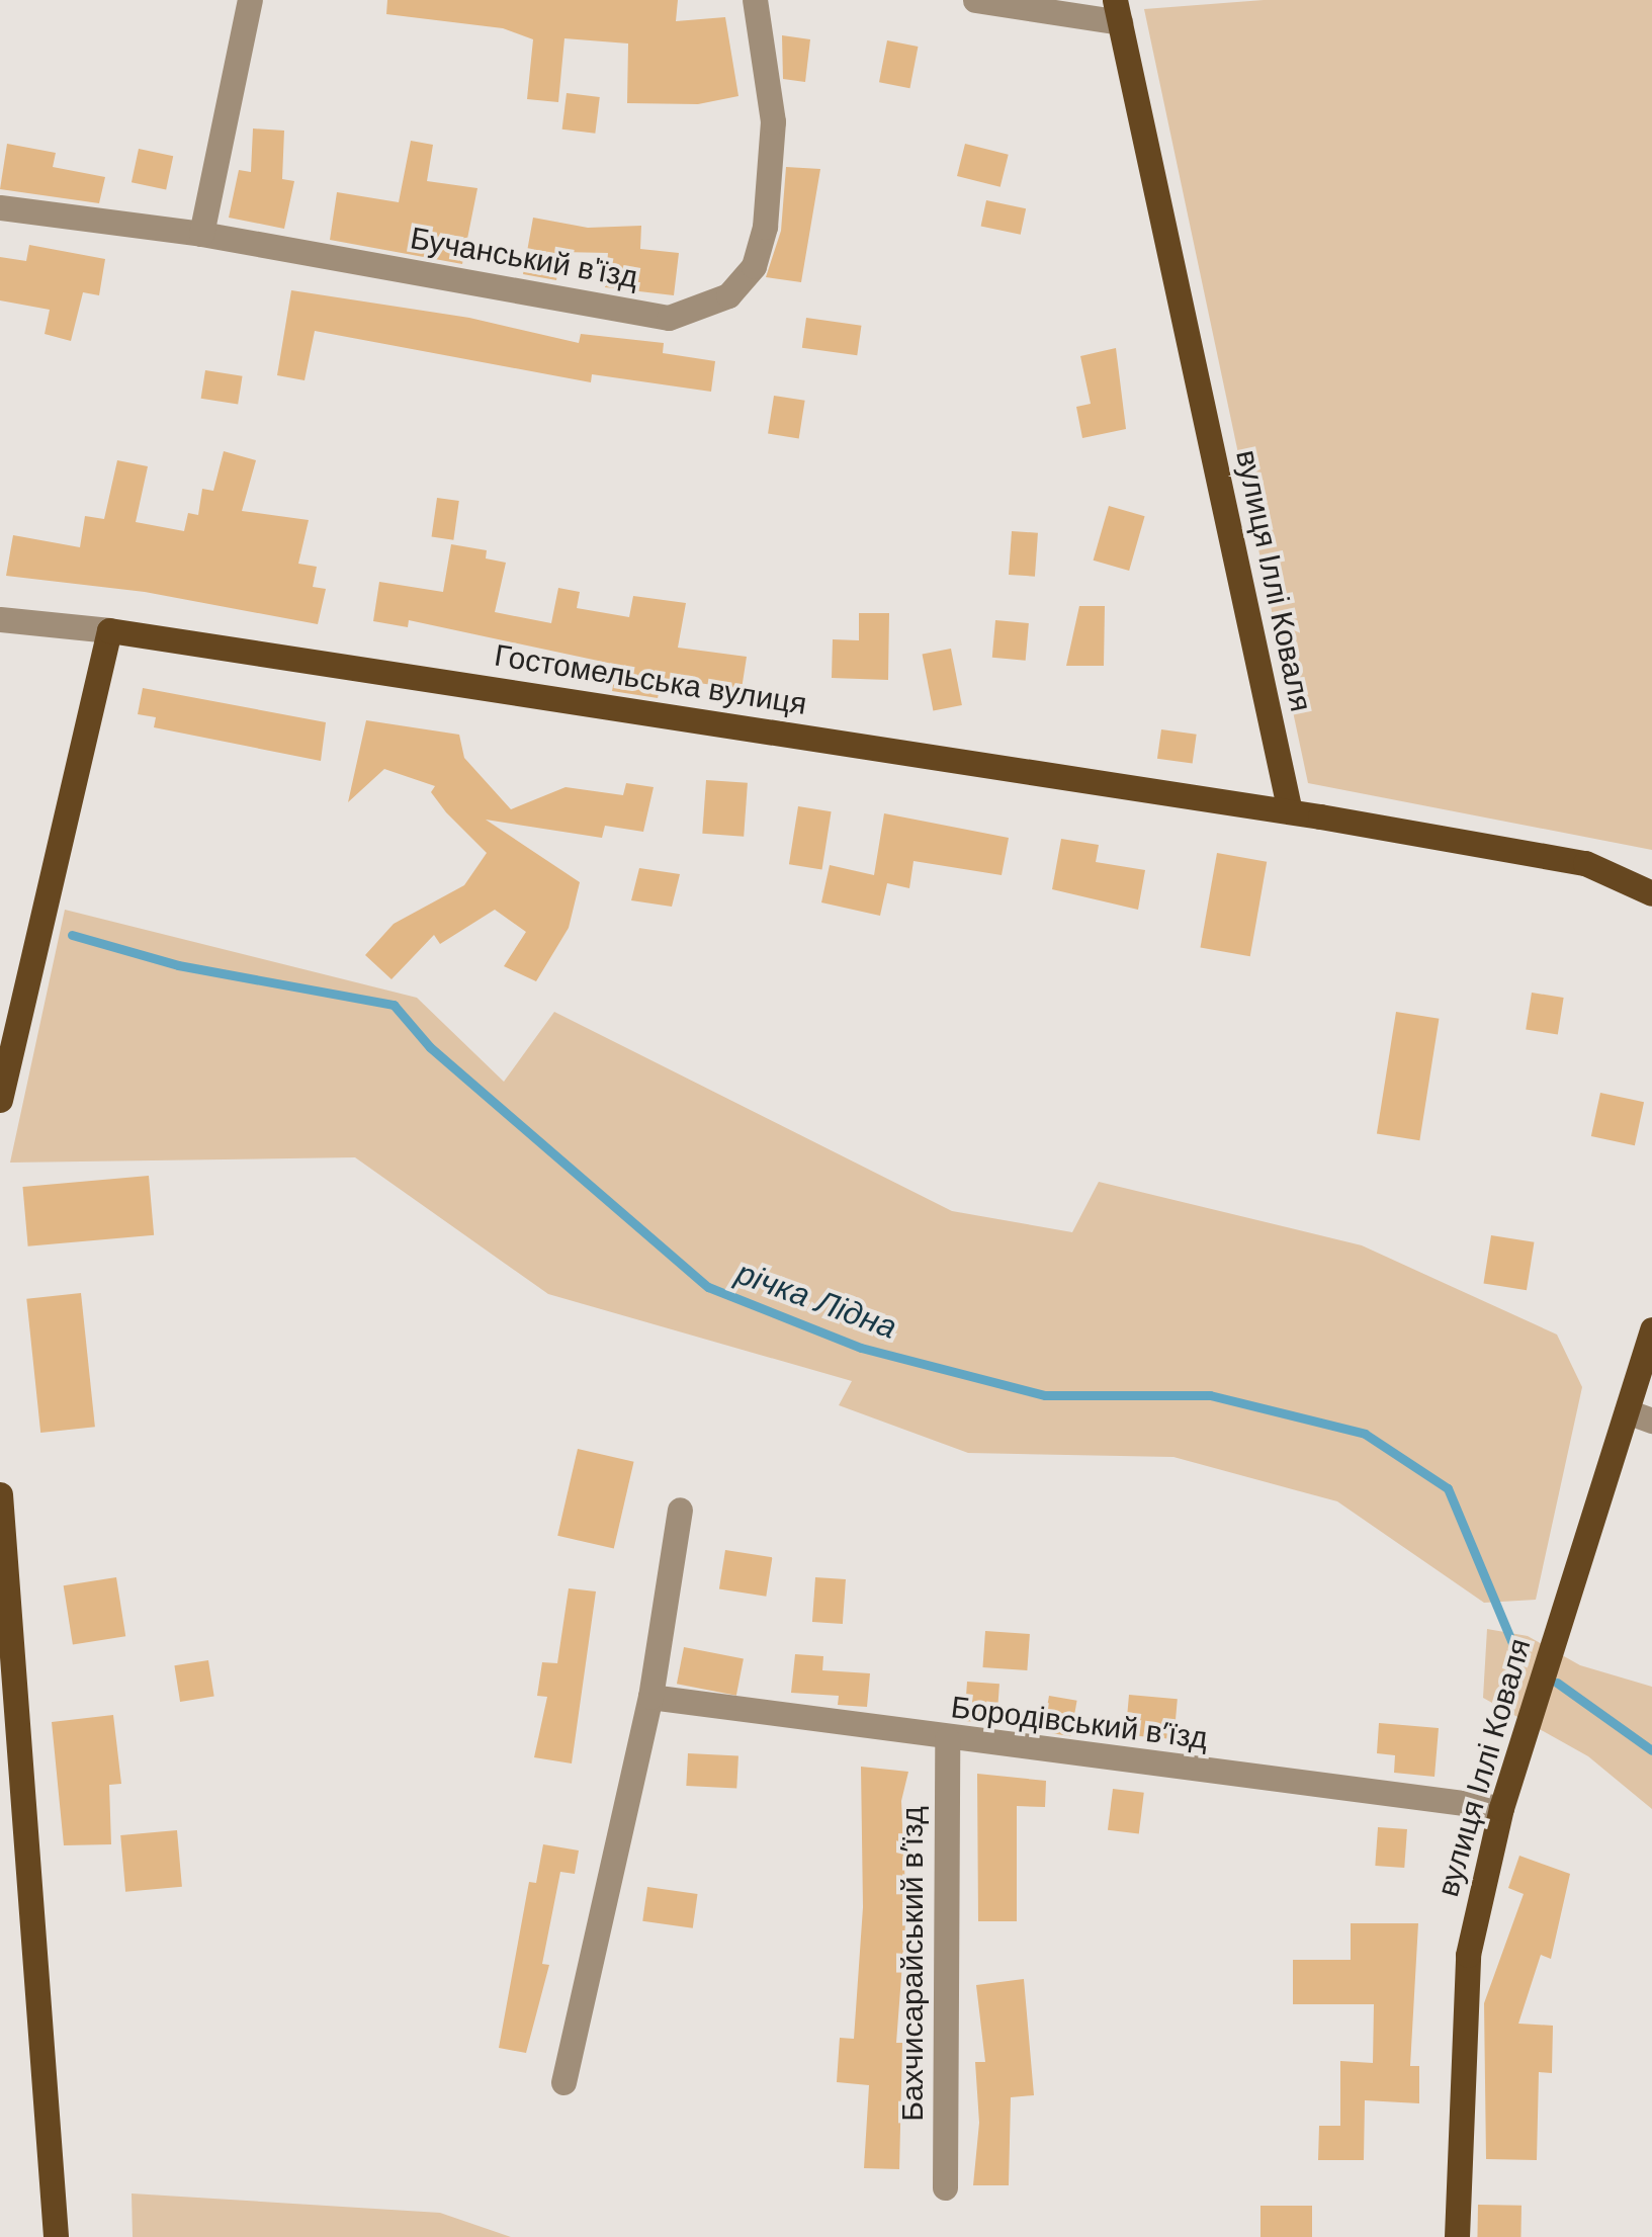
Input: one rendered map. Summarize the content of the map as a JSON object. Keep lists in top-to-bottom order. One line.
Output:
{"streets":{"main road":["вулиця Іллі Коваля","Гостомельська вулиця"],"street":["Бучанський в'їзд","Бородівський в’їзд","Бахчисарайський в’їзд"]},"crossings":[["вулиця Іллі Коваля","Гостомельська вулиця"],["вулиця Іллі Коваля","Бородівський в’їзд"],["Бородівський в’їзд","Бахчисарайський в’їзд"]],"water":["річка Лідна"]}
